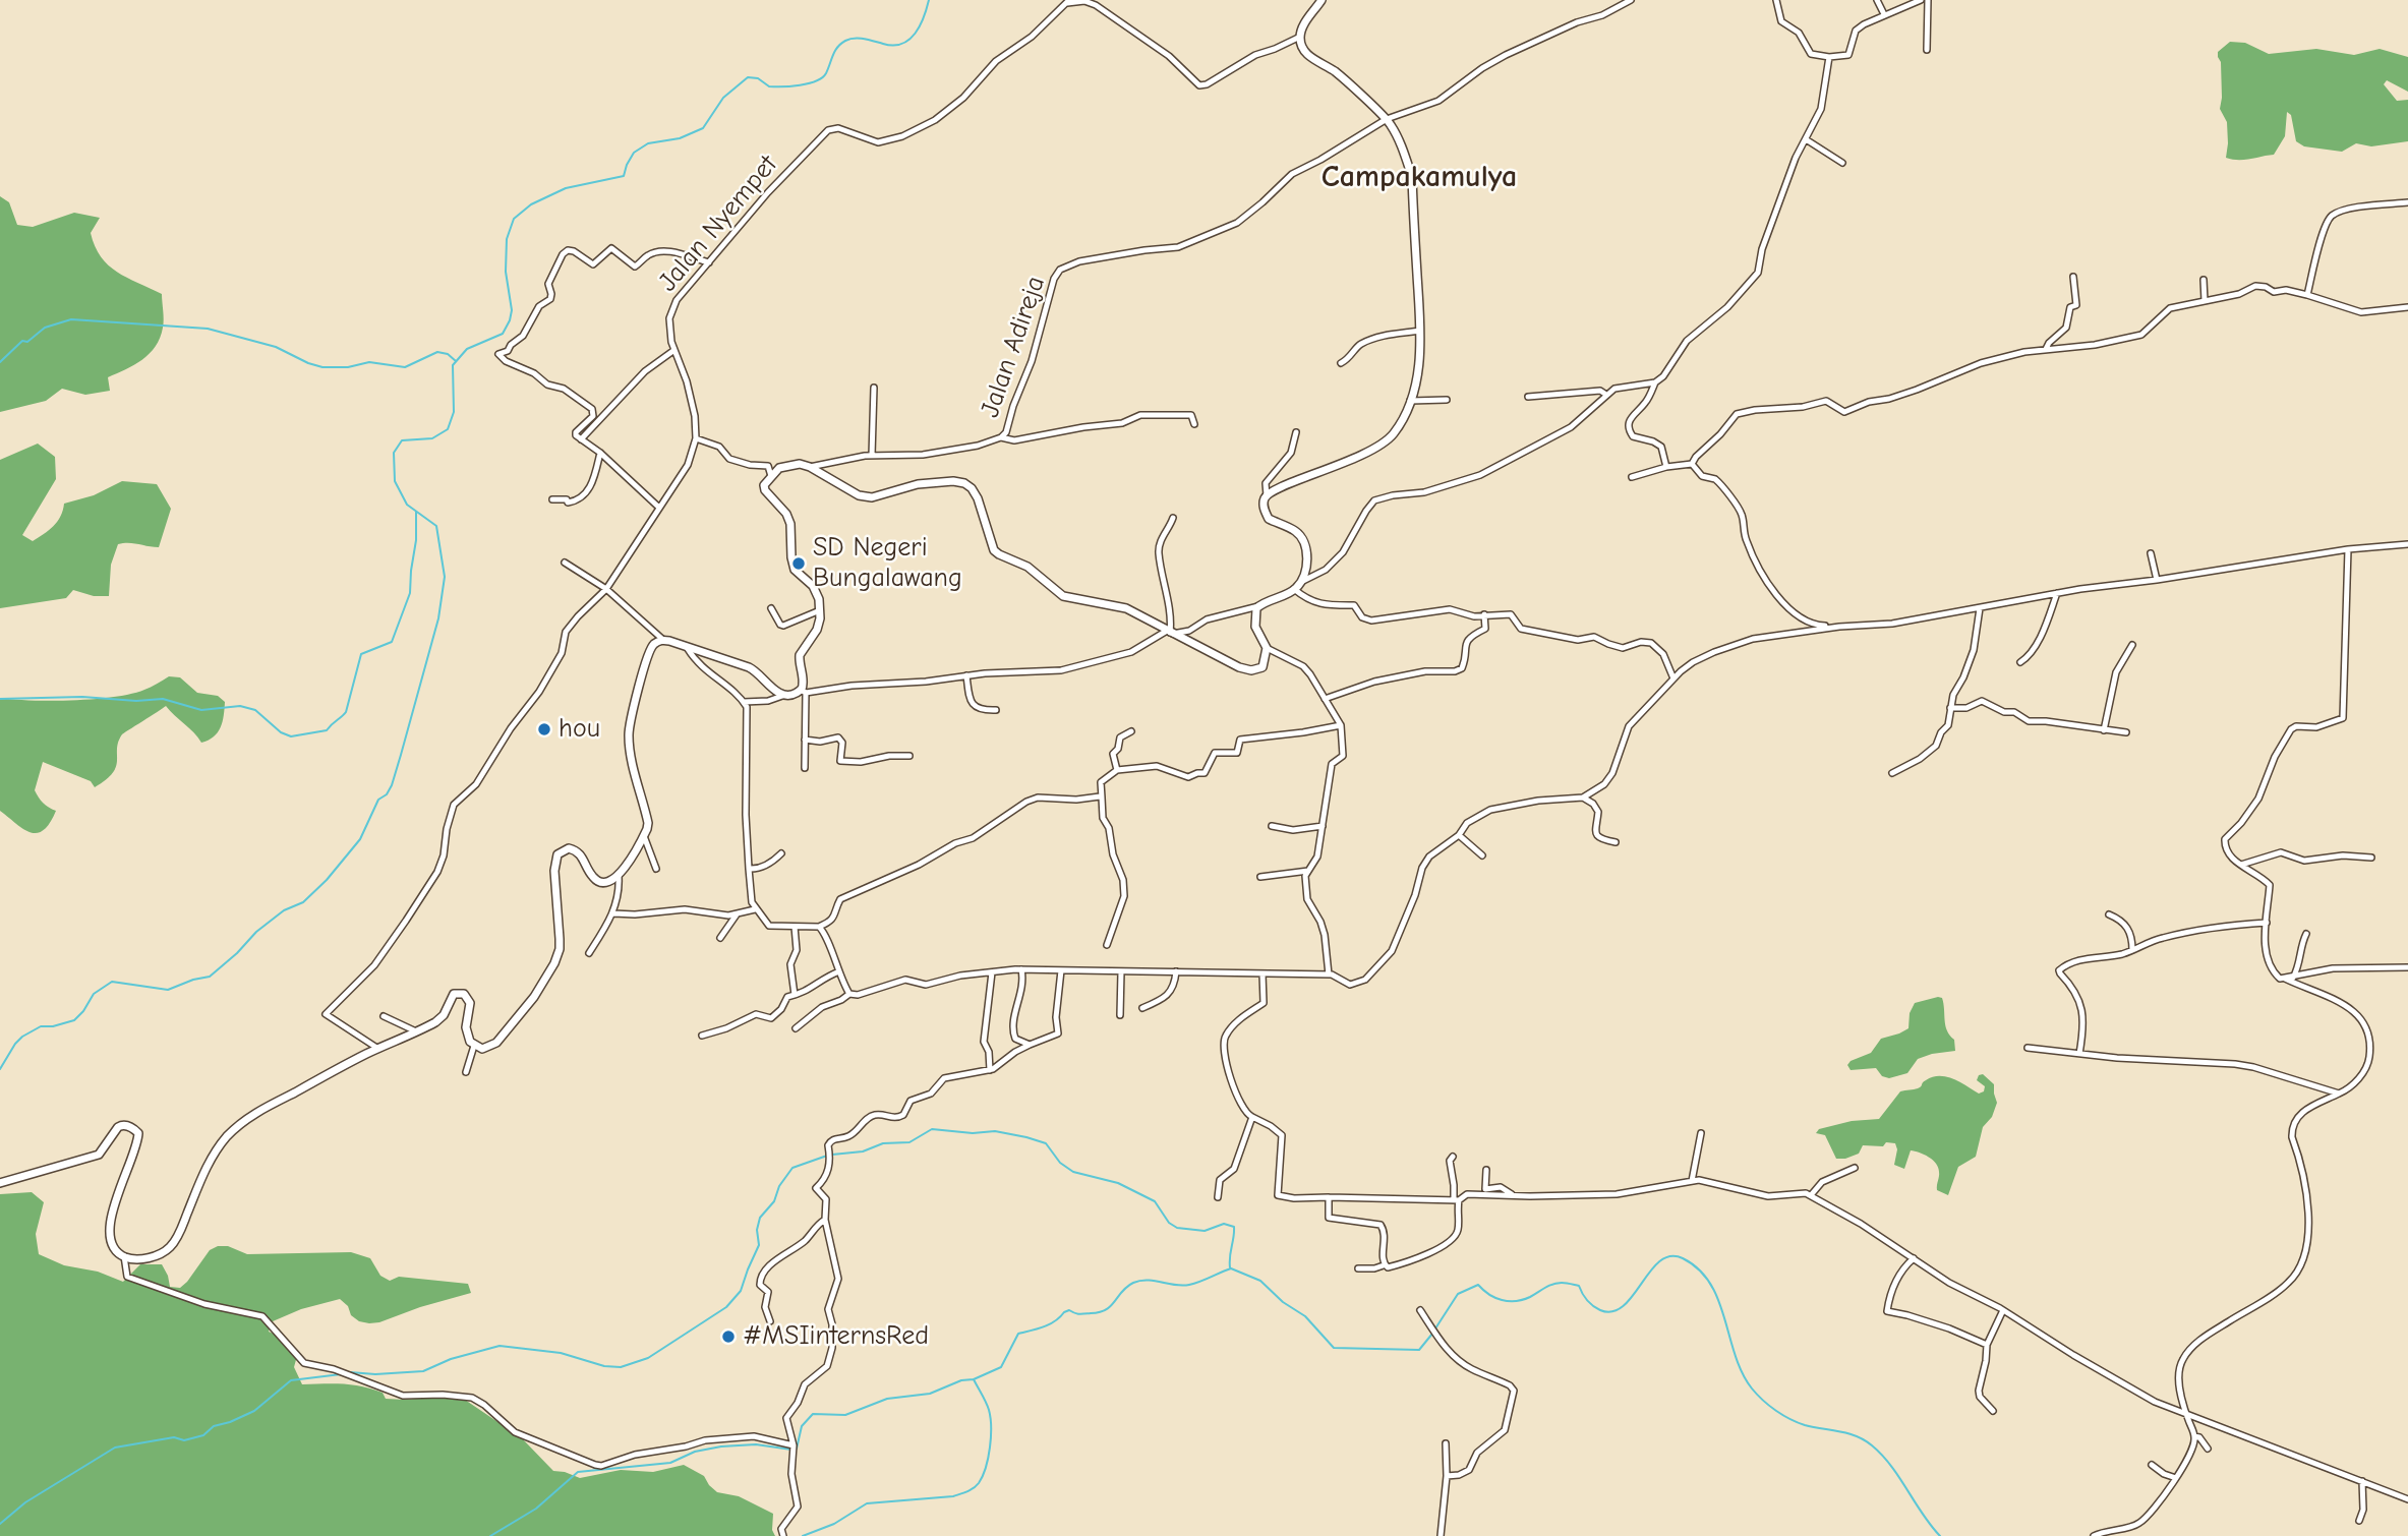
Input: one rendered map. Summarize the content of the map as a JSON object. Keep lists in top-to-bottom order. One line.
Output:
{"streets":{"street":["Jalan Nyempet","Jalan Adireja"]},"districts":["Campakamulya"],"places":["SD Negeri Bungalawang","hou","#MSIinternsRed"]}
